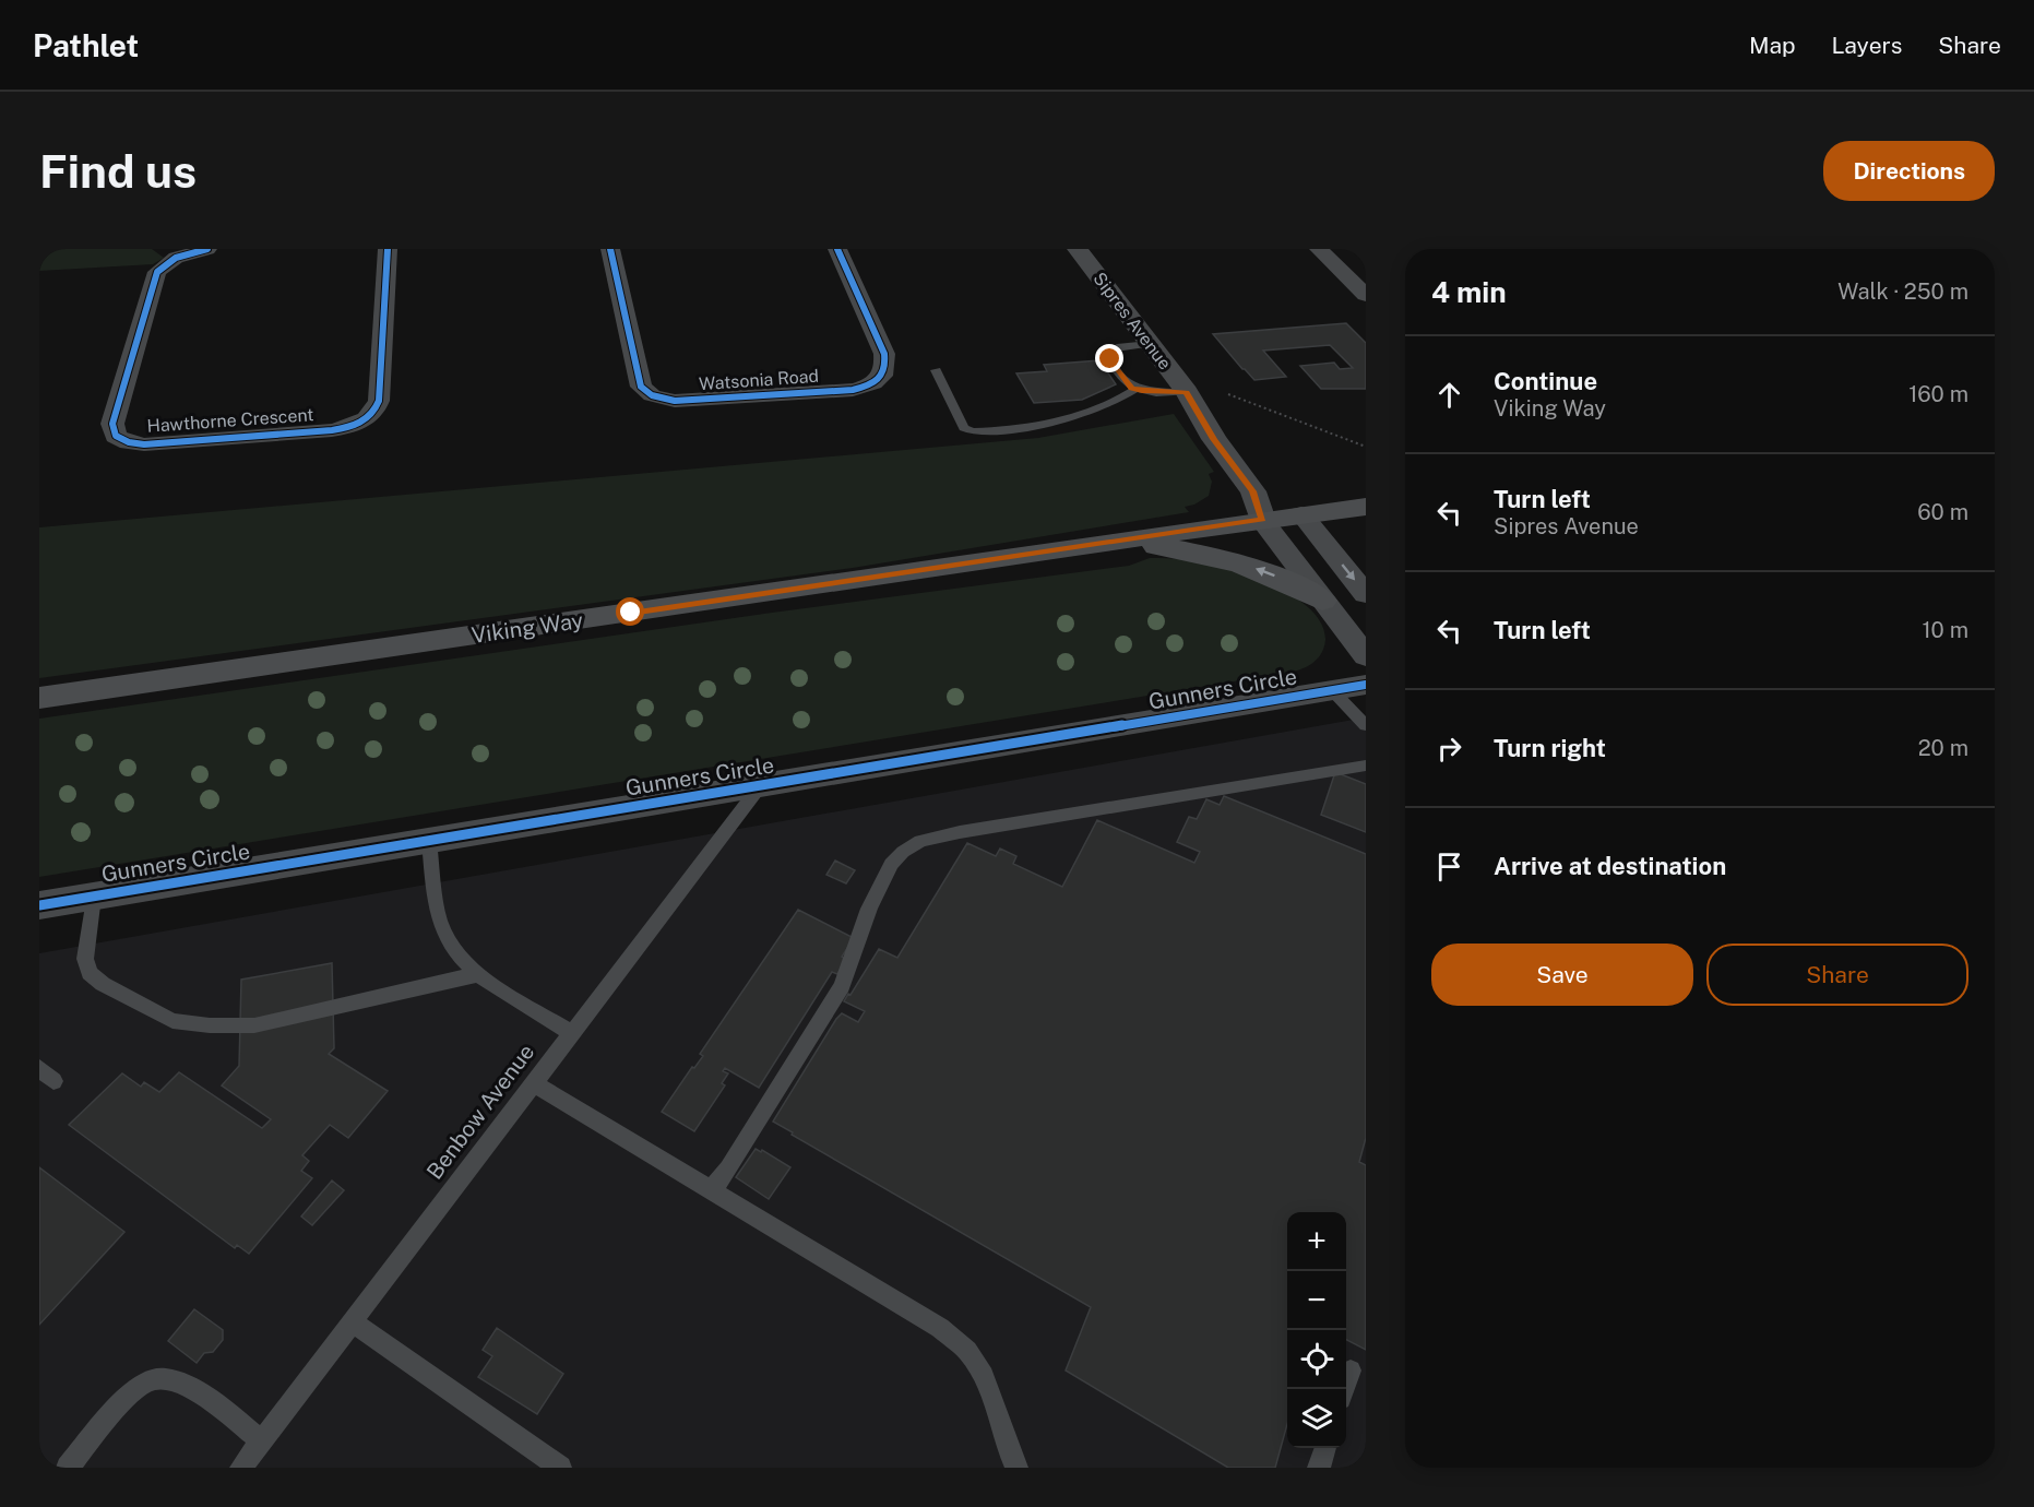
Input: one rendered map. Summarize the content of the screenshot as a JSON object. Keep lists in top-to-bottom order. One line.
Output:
{"streets":{"main road":["Viking Way"],"street":["Sipres Avenue","Watsonia Road","Hawthorne Crescent","Gunners Circle"],"lane":["Benbow Avenue"]},"crossings":[["Sipres Avenue","Viking Way"],["Gunners Circle","Benbow Avenue"]],"page":{"header":"Pathlet","nav":["Map","Layers","Share"],"buttons":["Directions",["Save","Share"]],"title":"Find us","heading":["4 min","Walk · 250 m"],"list":[["Continue","Viking Way","160 m"],["Turn left","Sipres Avenue","60 m"],["Turn left","10 m"],["Turn right","20 m"],"Arrive at destination"],"map_buttons":["+","−"]}}
